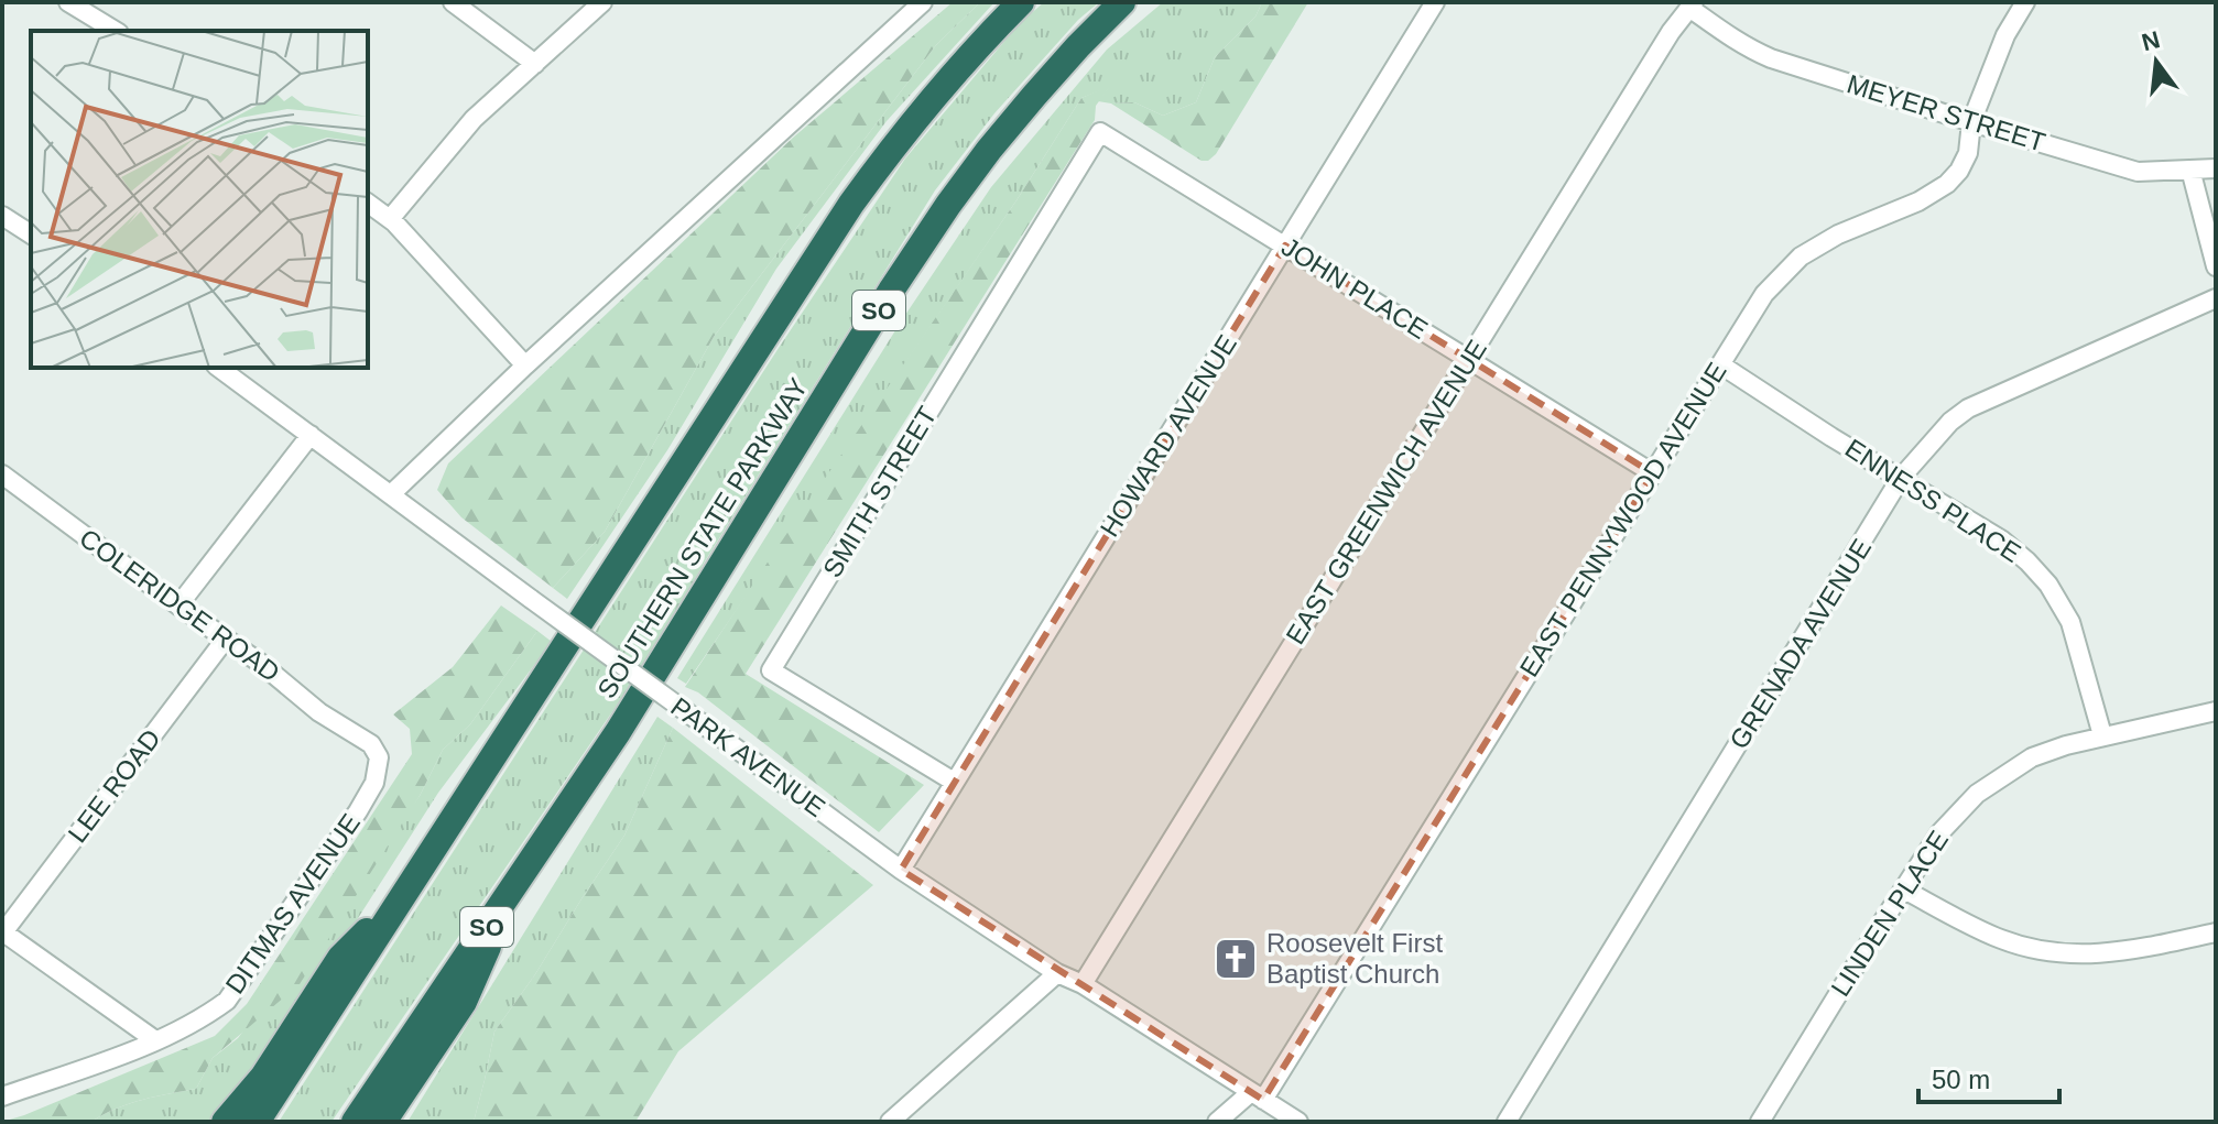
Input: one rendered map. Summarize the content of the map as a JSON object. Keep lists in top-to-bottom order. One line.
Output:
{"streets":{"highway":["SO","SOUTHERN STATE PARKWAY"],"street":["MEYER STREET","JOHN PLACE","HOWARD AVENUE","SMITH STREET","EAST GREENWICH AVENUE","ENNESS PLACE","EAST PENNYWOOD AVENUE","COLERIDGE ROAD","GRENADA AVENUE","PARK AVENUE","LEE ROAD","DITMAS AVENUE","LINDEN PLACE"]},"crossings":[["MEYER STREET","EAST GREENWICH AVENUE"],["MEYER STREET","EAST PENNYWOOD AVENUE"],["JOHN PLACE","HOWARD AVENUE"],["JOHN PLACE","SMITH STREET"],["JOHN PLACE","EAST GREENWICH AVENUE"],["JOHN PLACE","EAST PENNYWOOD AVENUE"],["HOWARD AVENUE","SMITH STREET"],["HOWARD AVENUE","PARK AVENUE"],["EAST GREENWICH AVENUE","PARK AVENUE"],["ENNESS PLACE","EAST PENNYWOOD AVENUE"],["ENNESS PLACE","GRENADA AVENUE"],["ENNESS PLACE","LINDEN PLACE"],["EAST PENNYWOOD AVENUE","PARK AVENUE"],["COLERIDGE ROAD","LEE ROAD"],["COLERIDGE ROAD","DITMAS AVENUE"]],"places":{"church":["Roosevelt First Baptist Church"]},"scale_bar":"50 m","north":"top"}
